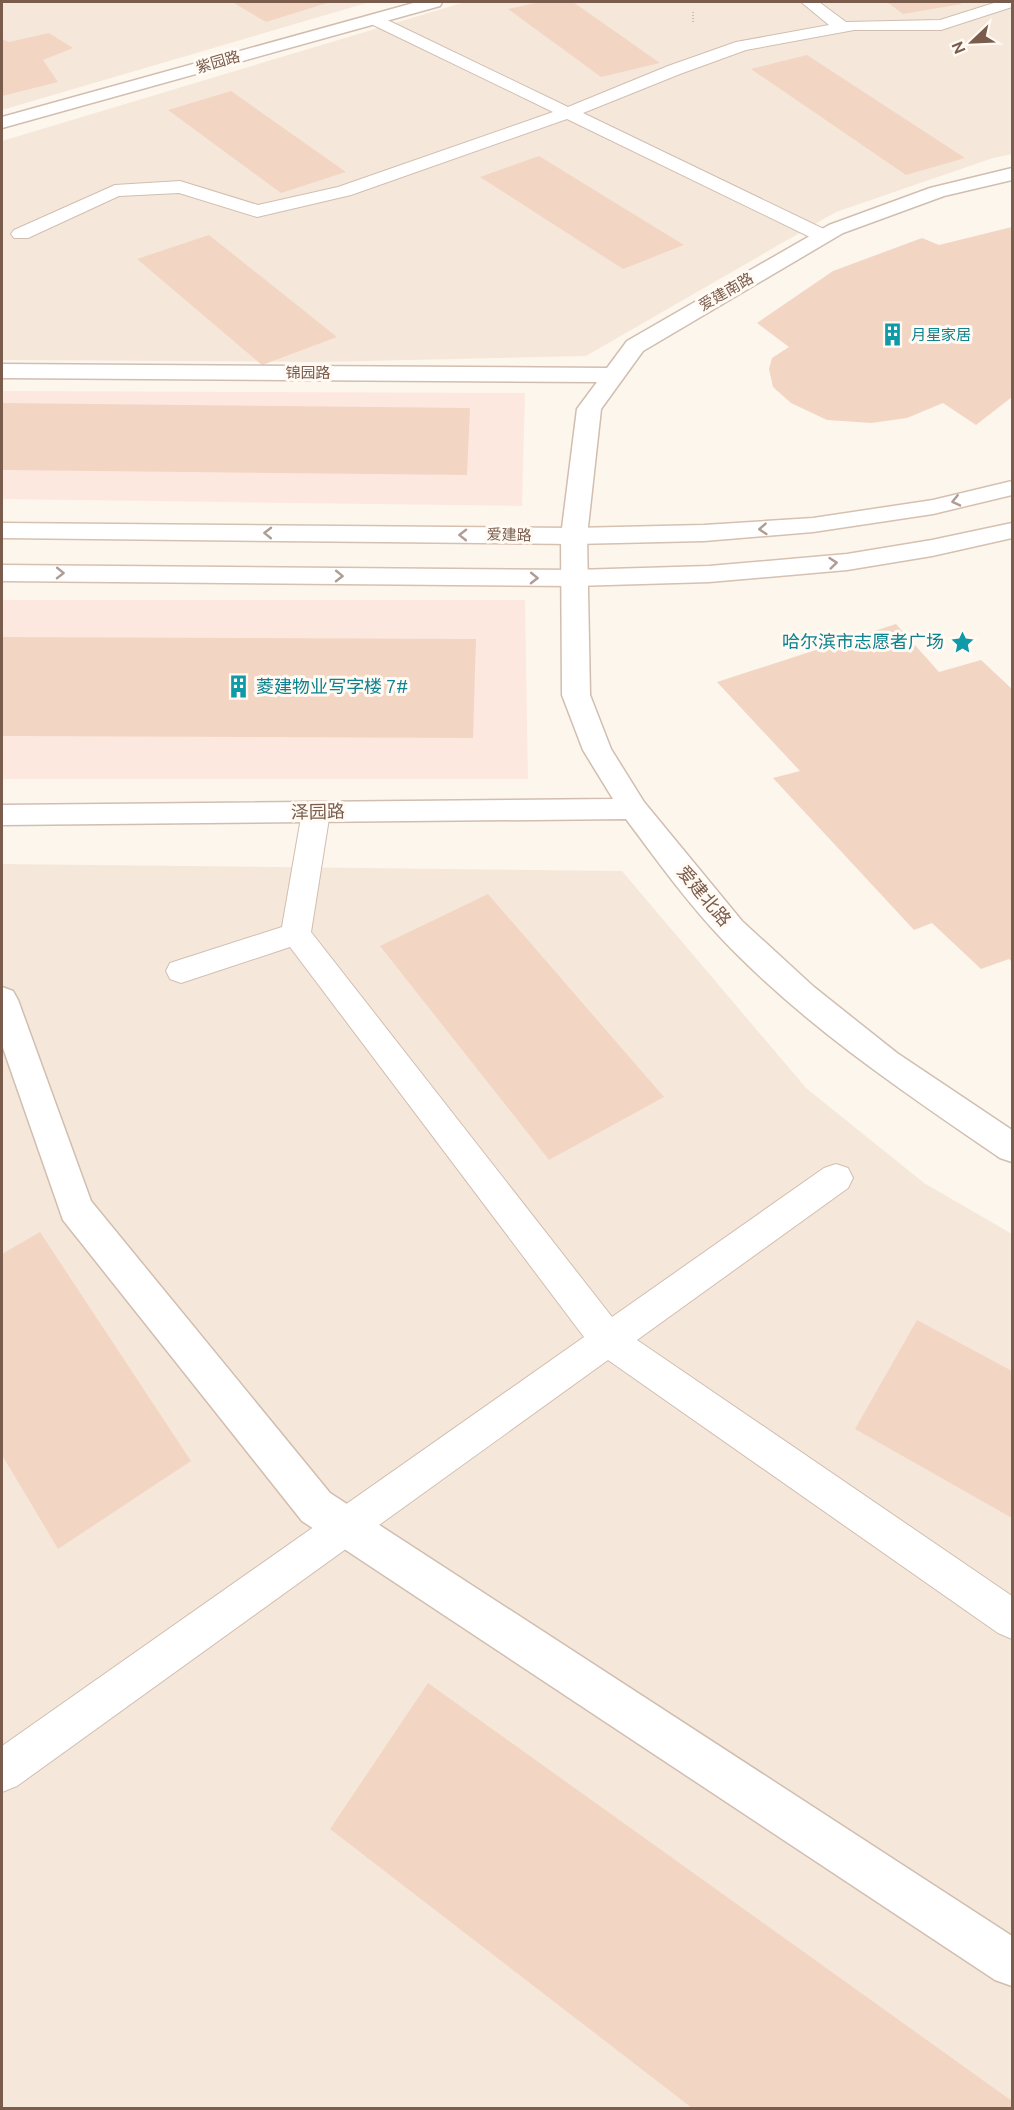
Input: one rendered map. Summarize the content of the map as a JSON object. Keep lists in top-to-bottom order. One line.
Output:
{"streets":{"street":["紫园路","爱建南路","锦园路","爱建路","泽园路","爱建北路"]},"crossings":[["爱建南路","锦园路"],["爱建南路","爱建路"],["爱建南路","爱建北路"],["爱建路","爱建北路"],["泽园路","爱建北路"]],"places":{"building":["月星家居","菱建物业写字楼 7#"],"place":["哈尔滨市志愿者广场"]},"north":"bottom left"}
